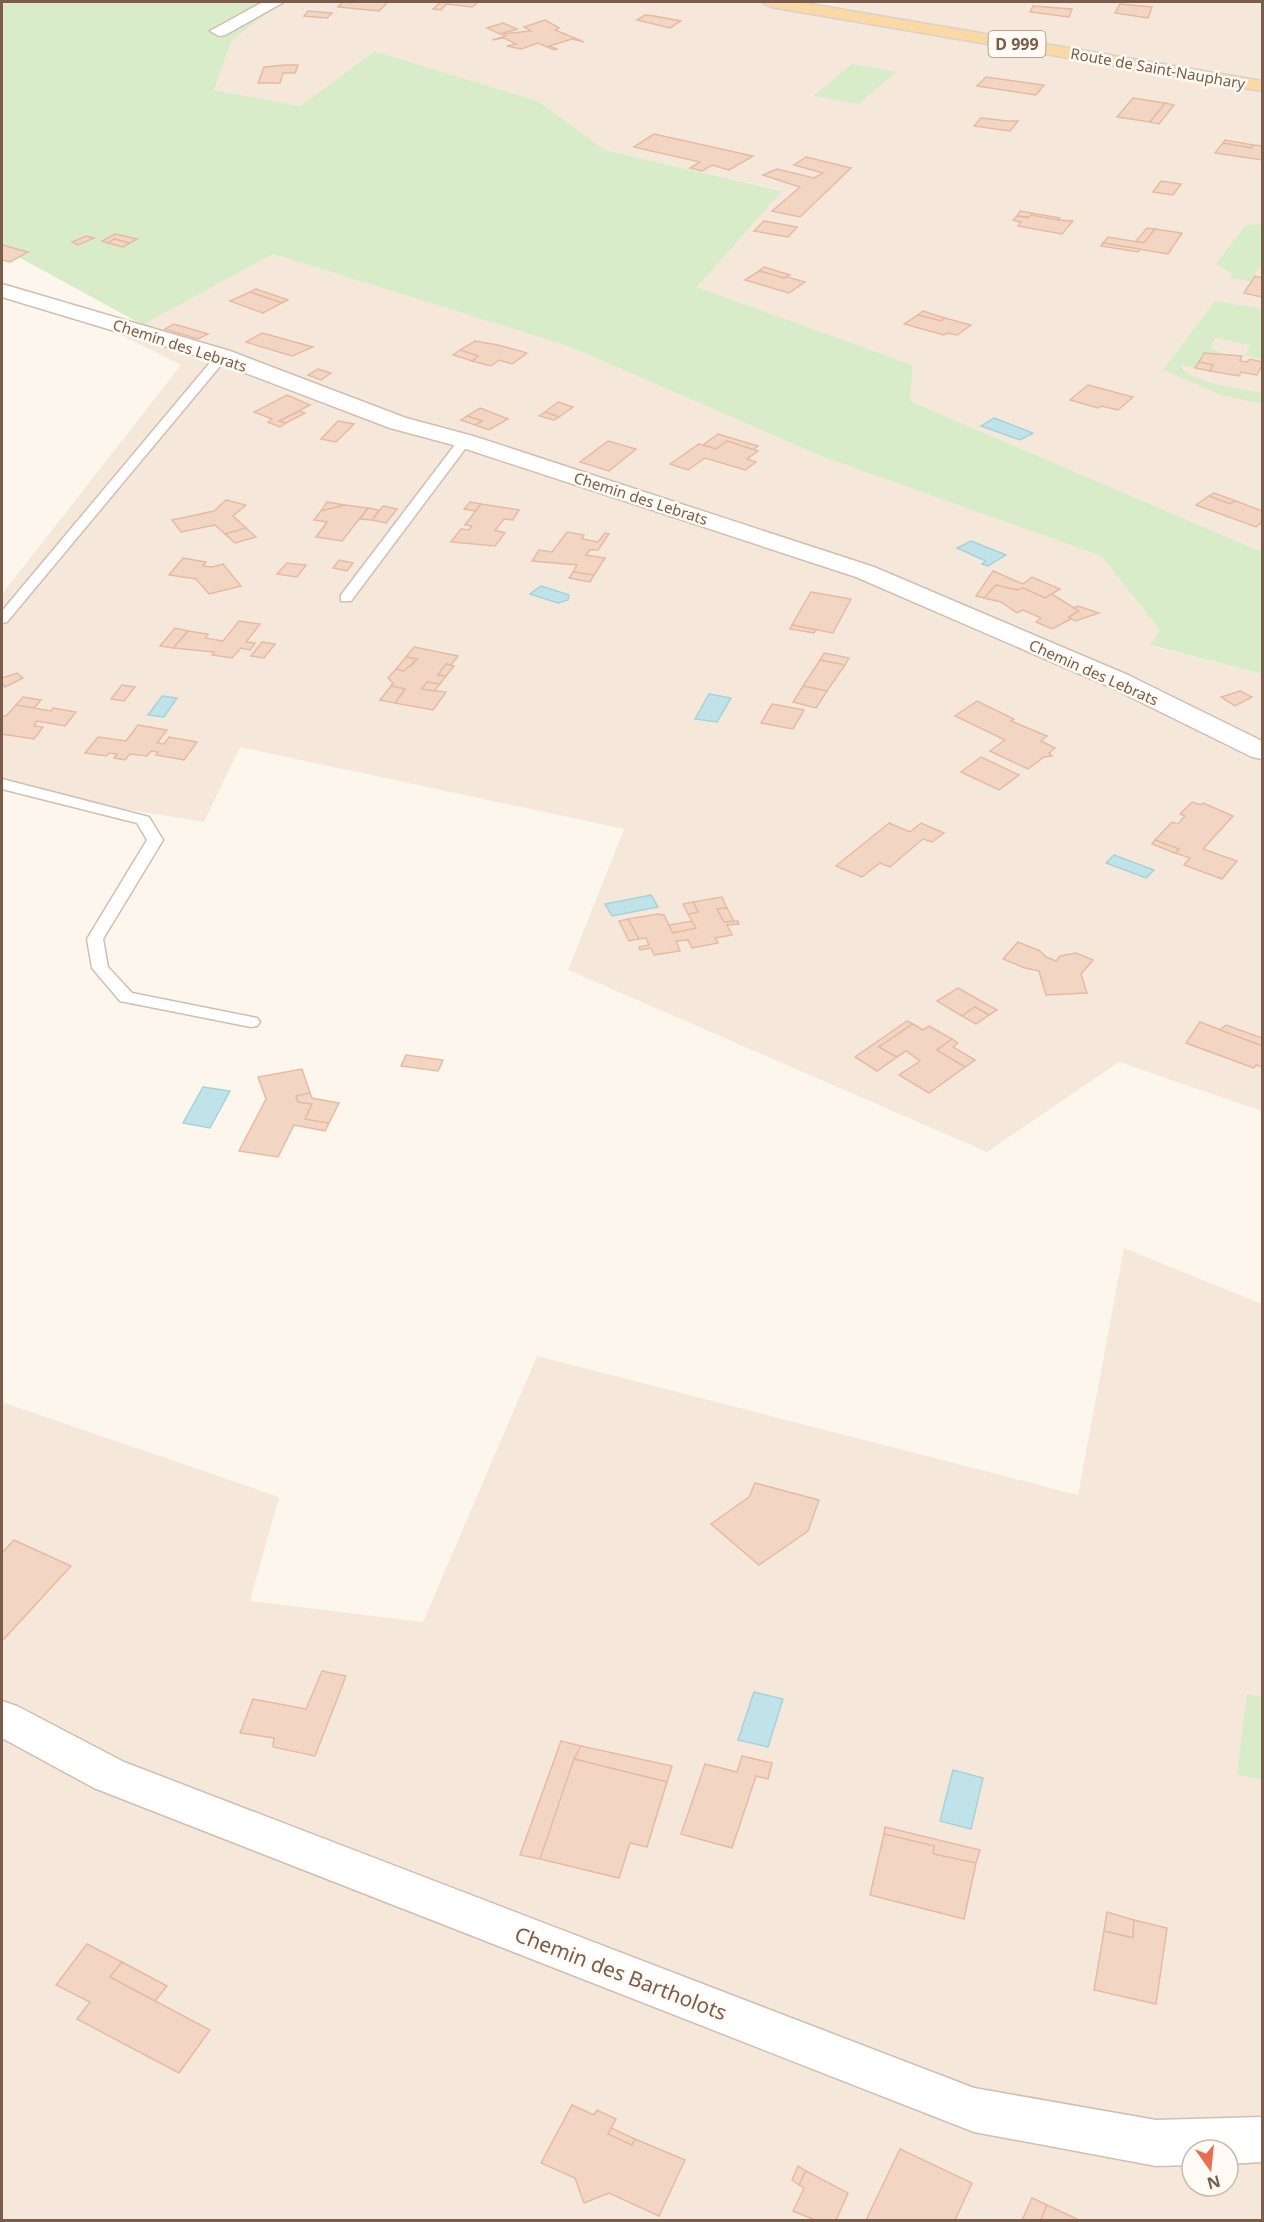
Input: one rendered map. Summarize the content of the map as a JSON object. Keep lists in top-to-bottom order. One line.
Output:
{"streets":{"main road":["D 999","Route de Saint-Nauphary"],"street":["Chemin des Lebrats","Chemin des Bartholots"]},"north":"bottom"}
